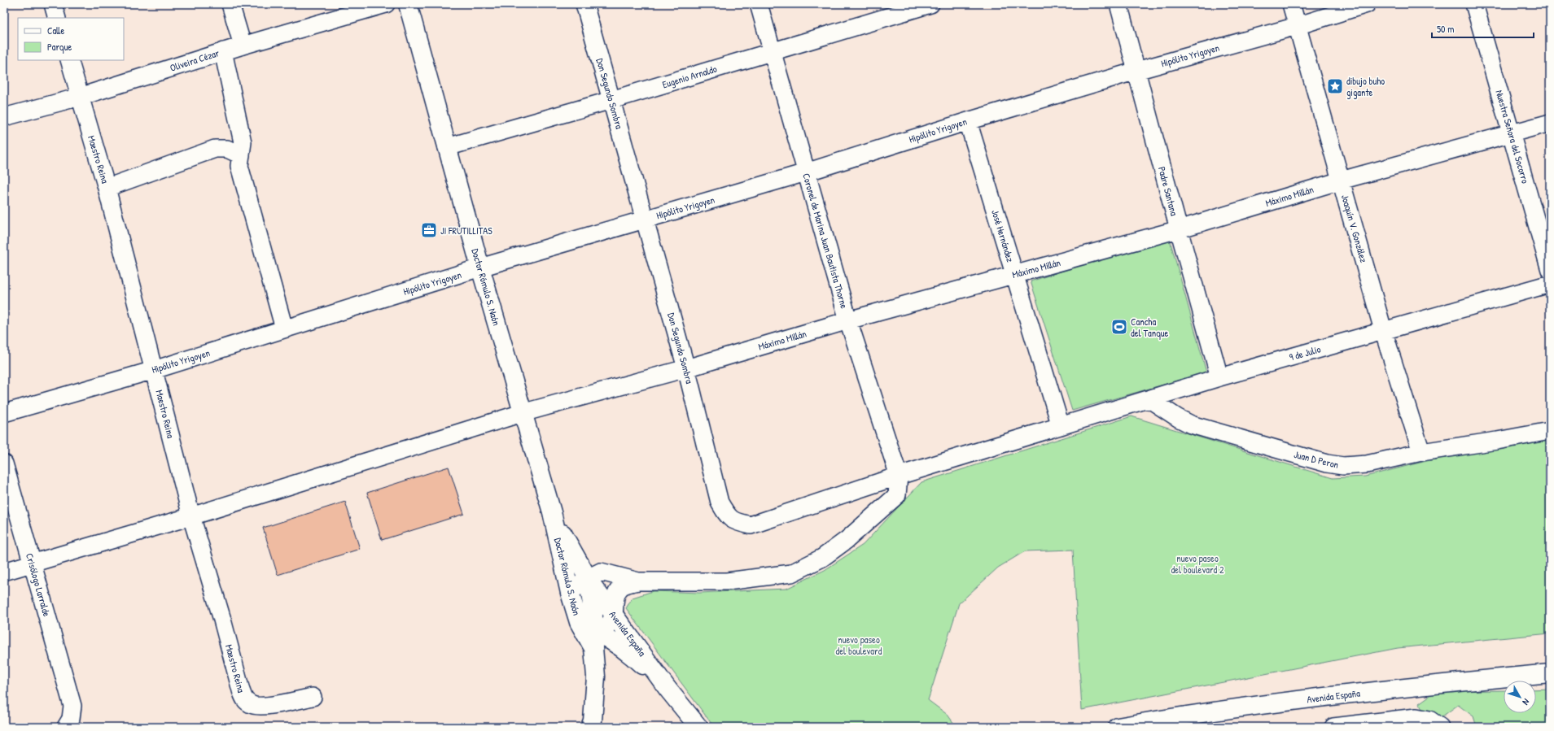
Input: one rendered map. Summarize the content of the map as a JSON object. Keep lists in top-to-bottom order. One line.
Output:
{"streets":{"main road":["Doctor Rómulo S. Naón","Avenida España"],"street":["Hipólito Yrigoyen","Oliveira Cézar","Eugenio Arnaldo","Don Segundo Sombra","Nuestra Señora del Socorro","Maestro Reina","Padre Santana","Máximo Millán","Joaquín V. González","José Hernández","Coronel de Marina Juan Bautista Thorne","9 de Julio","Juan D Peron","Crisólogo Larralde"]},"crossings":[["Hipólito Yrigoyen","Don Segundo Sombra"],["Hipólito Yrigoyen","Maestro Reina"],["Hipólito Yrigoyen","Padre Santana"],["Hipólito Yrigoyen","Joaquín V. González"],["Hipólito Yrigoyen","José Hernández"],["Hipólito Yrigoyen","Coronel de Marina Juan Bautista Thorne"],["Hipólito Yrigoyen","Doctor Rómulo S. Naón"],["Oliveira Cézar","Maestro Reina"],["Eugenio Arnaldo","Don Segundo Sombra"],["Eugenio Arnaldo","Coronel de Marina Juan Bautista Thorne"],["Eugenio Arnaldo","Doctor Rómulo S. Naón"],["Don Segundo Sombra","Máximo Millán"],["Don Segundo Sombra","José Hernández"],["Don Segundo Sombra","Coronel de Marina Juan Bautista Thorne"],["Don Segundo Sombra","9 de Julio"],["Nuestra Señora del Socorro","Máximo Millán"],["Maestro Reina","Máximo Millán"],["Padre Santana","Máximo Millán"],["Padre Santana","9 de Julio"],["Máximo Millán","Joaquín V. González"],["Máximo Millán","José Hernández"],["Máximo Millán","Coronel de Marina Juan Bautista Thorne"],["Máximo Millán","Doctor Rómulo S. Naón"],["Máximo Millán","Crisólogo Larralde"],["Joaquín V. González","9 de Julio"],["Joaquín V. González","Juan D Peron"],["José Hernández","9 de Julio"],["Doctor Rómulo S. Naón","Avenida España"],["9 de Julio","Juan D Peron"]],"parks":["nuevo paseo del boulevard 2","nuevo paseo del boulevard"],"places":{"place":["dibujo buho gigante"],"office":["JI FRUTILLITAS"],"sports":["Cancha del Tanque"]},"legend":["Calle","Parque"],"scale_bar":"50 m","north":"bottom right"}
